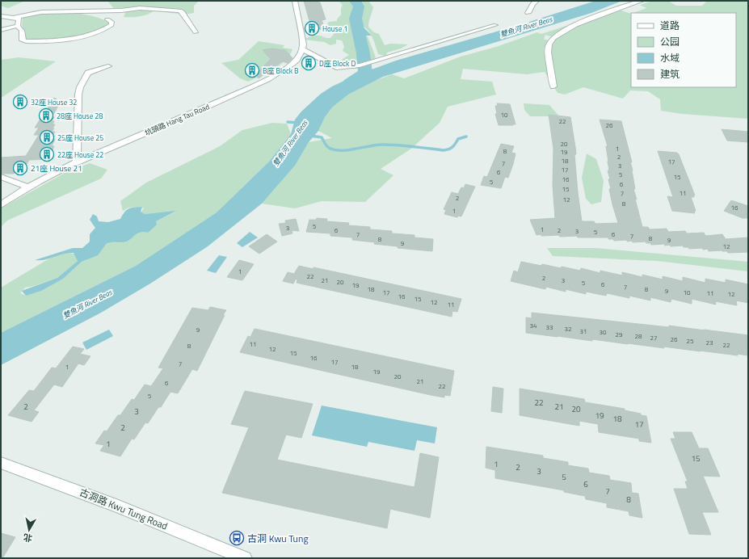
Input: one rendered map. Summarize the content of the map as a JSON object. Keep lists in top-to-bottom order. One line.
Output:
{"streets":{"street":["坑頭路 Hang Tau Road","古洞路 Kwu Tung Road"]},"water":["雙魚河 River Beas"],"places":{"building":["House 1","D座 Block D","B座 Block B","32座 House 32","28座 House 28","25座 House 25","22座 House 22","21座 House 21"],"bus stop":["古洞 Kwu Tung"]},"house_numbers":["10","22","26","20","1","8","19","2","18","17","7","3","17","6","5","15","16","5","6","15","7","11","2","12","8","16","1","5","3","1","6","2","3","5","7","6","7","8","8","9","9","12","1","22","2","21","3","20","5","6","19","7","18","8","9","17","10","11","12","16","15","12","11","34","33","32","9","31","30","29","28","27","26","25","23","11","22","8","12","15","16","17","7","1","18","19","20","21","6","22","5","22","2","21","20","3","19","18","17","2","1","15","1","2","3","5","6","7","8"],"legend":["道路","公园","水域","建筑"],"north":"bottom"}
